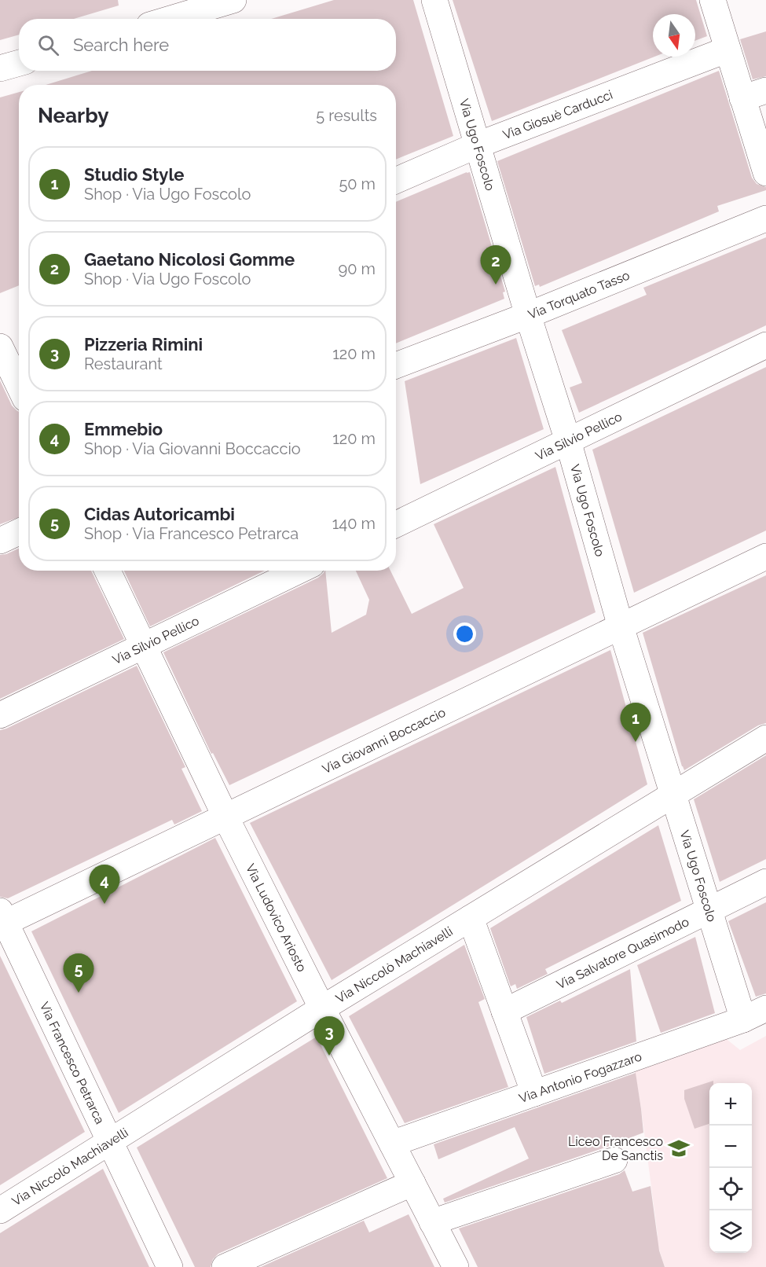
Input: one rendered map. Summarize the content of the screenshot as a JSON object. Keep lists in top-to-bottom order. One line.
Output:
{"streets":{"street":["Via Giosuè Carducci","Via Ugo Foscolo","Via Torquato Tasso","Via Silvio Pellico","Via Giovanni Boccaccio","Via Ludovico Ariosto","Via Salvatore Quasimodo","Via Niccolò Machiavelli","Via Francesco Petrarca","Via Antonio Fogazzaro"]},"crossings":[["Via Giosuè Carducci","Via Ugo Foscolo"],["Via Ugo Foscolo","Via Torquato Tasso"],["Via Ugo Foscolo","Via Silvio Pellico"],["Via Ugo Foscolo","Via Giovanni Boccaccio"],["Via Ugo Foscolo","Via Salvatore Quasimodo"],["Via Ugo Foscolo","Via Niccolò Machiavelli"],["Via Ugo Foscolo","Via Antonio Fogazzaro"],["Via Silvio Pellico","Via Ludovico Ariosto"],["Via Giovanni Boccaccio","Via Ludovico Ariosto"],["Via Giovanni Boccaccio","Via Francesco Petrarca"],["Via Ludovico Ariosto","Via Niccolò Machiavelli"],["Via Ludovico Ariosto","Via Antonio Fogazzaro"],["Via Niccolò Machiavelli","Via Francesco Petrarca"]],"places":{"school or university":["Liceo Francesco De Sanctis"]},"north":"bottom","page":{"search":"Search here","heading":["Nearby","5 results"],"list":[{"mark":"1","name":"Studio Style","note":"Shop · Via Ugo Foscolo","value":"50 m"},{"mark":"2","name":"Gaetano Nicolosi Gomme","note":"Shop · Via Ugo Foscolo","value":"90 m"},{"mark":"3","name":"Pizzeria Rimini","note":"Restaurant","value":"120 m"},{"mark":"4","name":"Emmebio","note":"Shop · Via Giovanni Boccaccio","value":"120 m"},{"mark":"5","name":"Cidas Autoricambi","note":"Shop · Via Francesco Petrarca","value":"140 m"}],"pins":["2","1","4","5","3"],"map_buttons":["+","−"]}}
